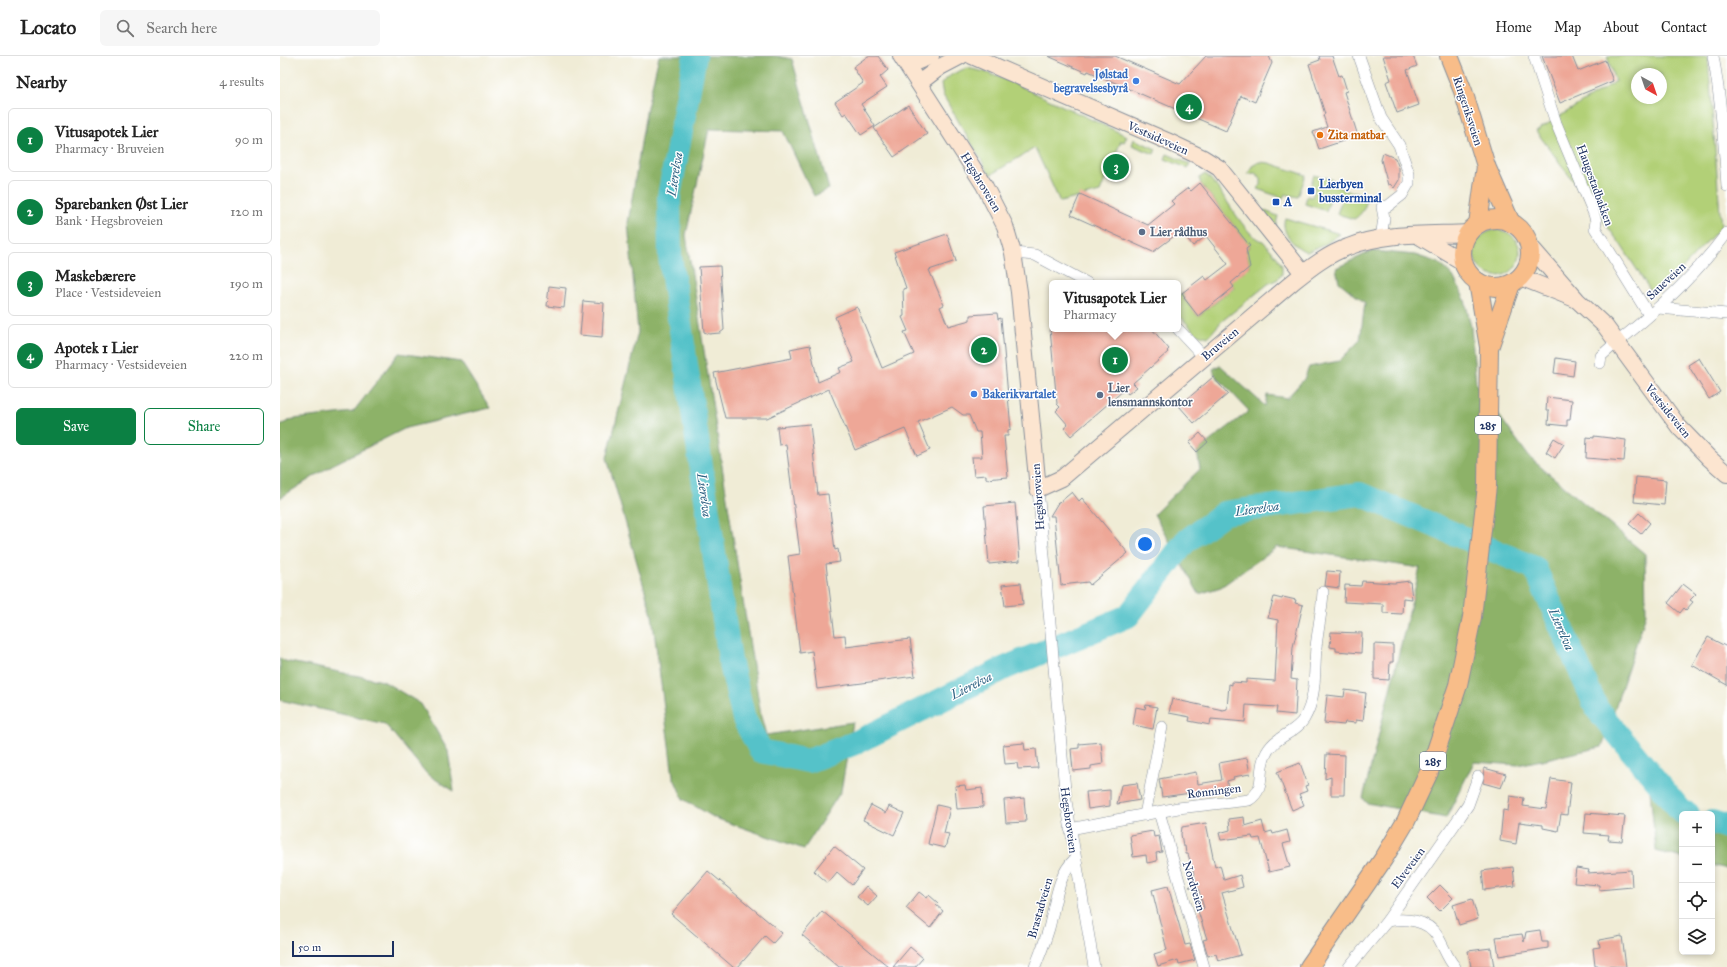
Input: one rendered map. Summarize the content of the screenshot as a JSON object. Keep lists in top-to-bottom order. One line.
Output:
{"streets":{"main road":["Ringeriksveien","285"],"street":["Vestsideveien","Hegsbroveien","Haugestadbakken","Saueveien","Bruveien","Rønningen","Elveveien","Nordveien","Brastadveien"]},"crossings":[["Ringeriksveien","Vestsideveien"],["Ringeriksveien","Bruveien"],["Ringeriksveien","285"],["Vestsideveien","Hegsbroveien"],["Vestsideveien","Saueveien"],["Vestsideveien","Bruveien"],["Vestsideveien","285"],["Hegsbroveien","Bruveien"],["Hegsbroveien","Rønningen"],["Hegsbroveien","Brastadveien"],["Haugestadbakken","Saueveien"],["Bruveien","285"],["Rønningen","Nordveien"]],"water":["Lierelva"],"places":{"other":["Jølstad begravelsesbyrå","Zita matbar","Lier rådhus","Bakerikvartalet","Lier lensmannskontor"],"transit":["Lierbyen bussterminal","A"]},"scale_bar":"50 m","north":"bottom right","page":{"header":"Locato","search":"Search here","nav":["Home","Map","About","Contact"],"heading":["Nearby","4 results"],"pins":["4","3","2","1"],"list":[{"mark":"1","name":"Vitusapotek Lier","note":"Pharmacy · Bruveien","value":"90 m"},{"mark":"2","name":"Sparebanken Øst Lier","note":"Bank · Hegsbroveien","value":"120 m"},{"mark":"3","name":"Maskebærere","note":"Place · Vestsideveien","value":"190 m"},{"mark":"4","name":"Apotek 1 Lier","note":"Pharmacy · Vestsideveien","value":"220 m"}],"popup":["Vitusapotek Lier","Pharmacy"],"buttons":["Save","Share"],"map_buttons":["+","−"],"scale":"50 m"}}
